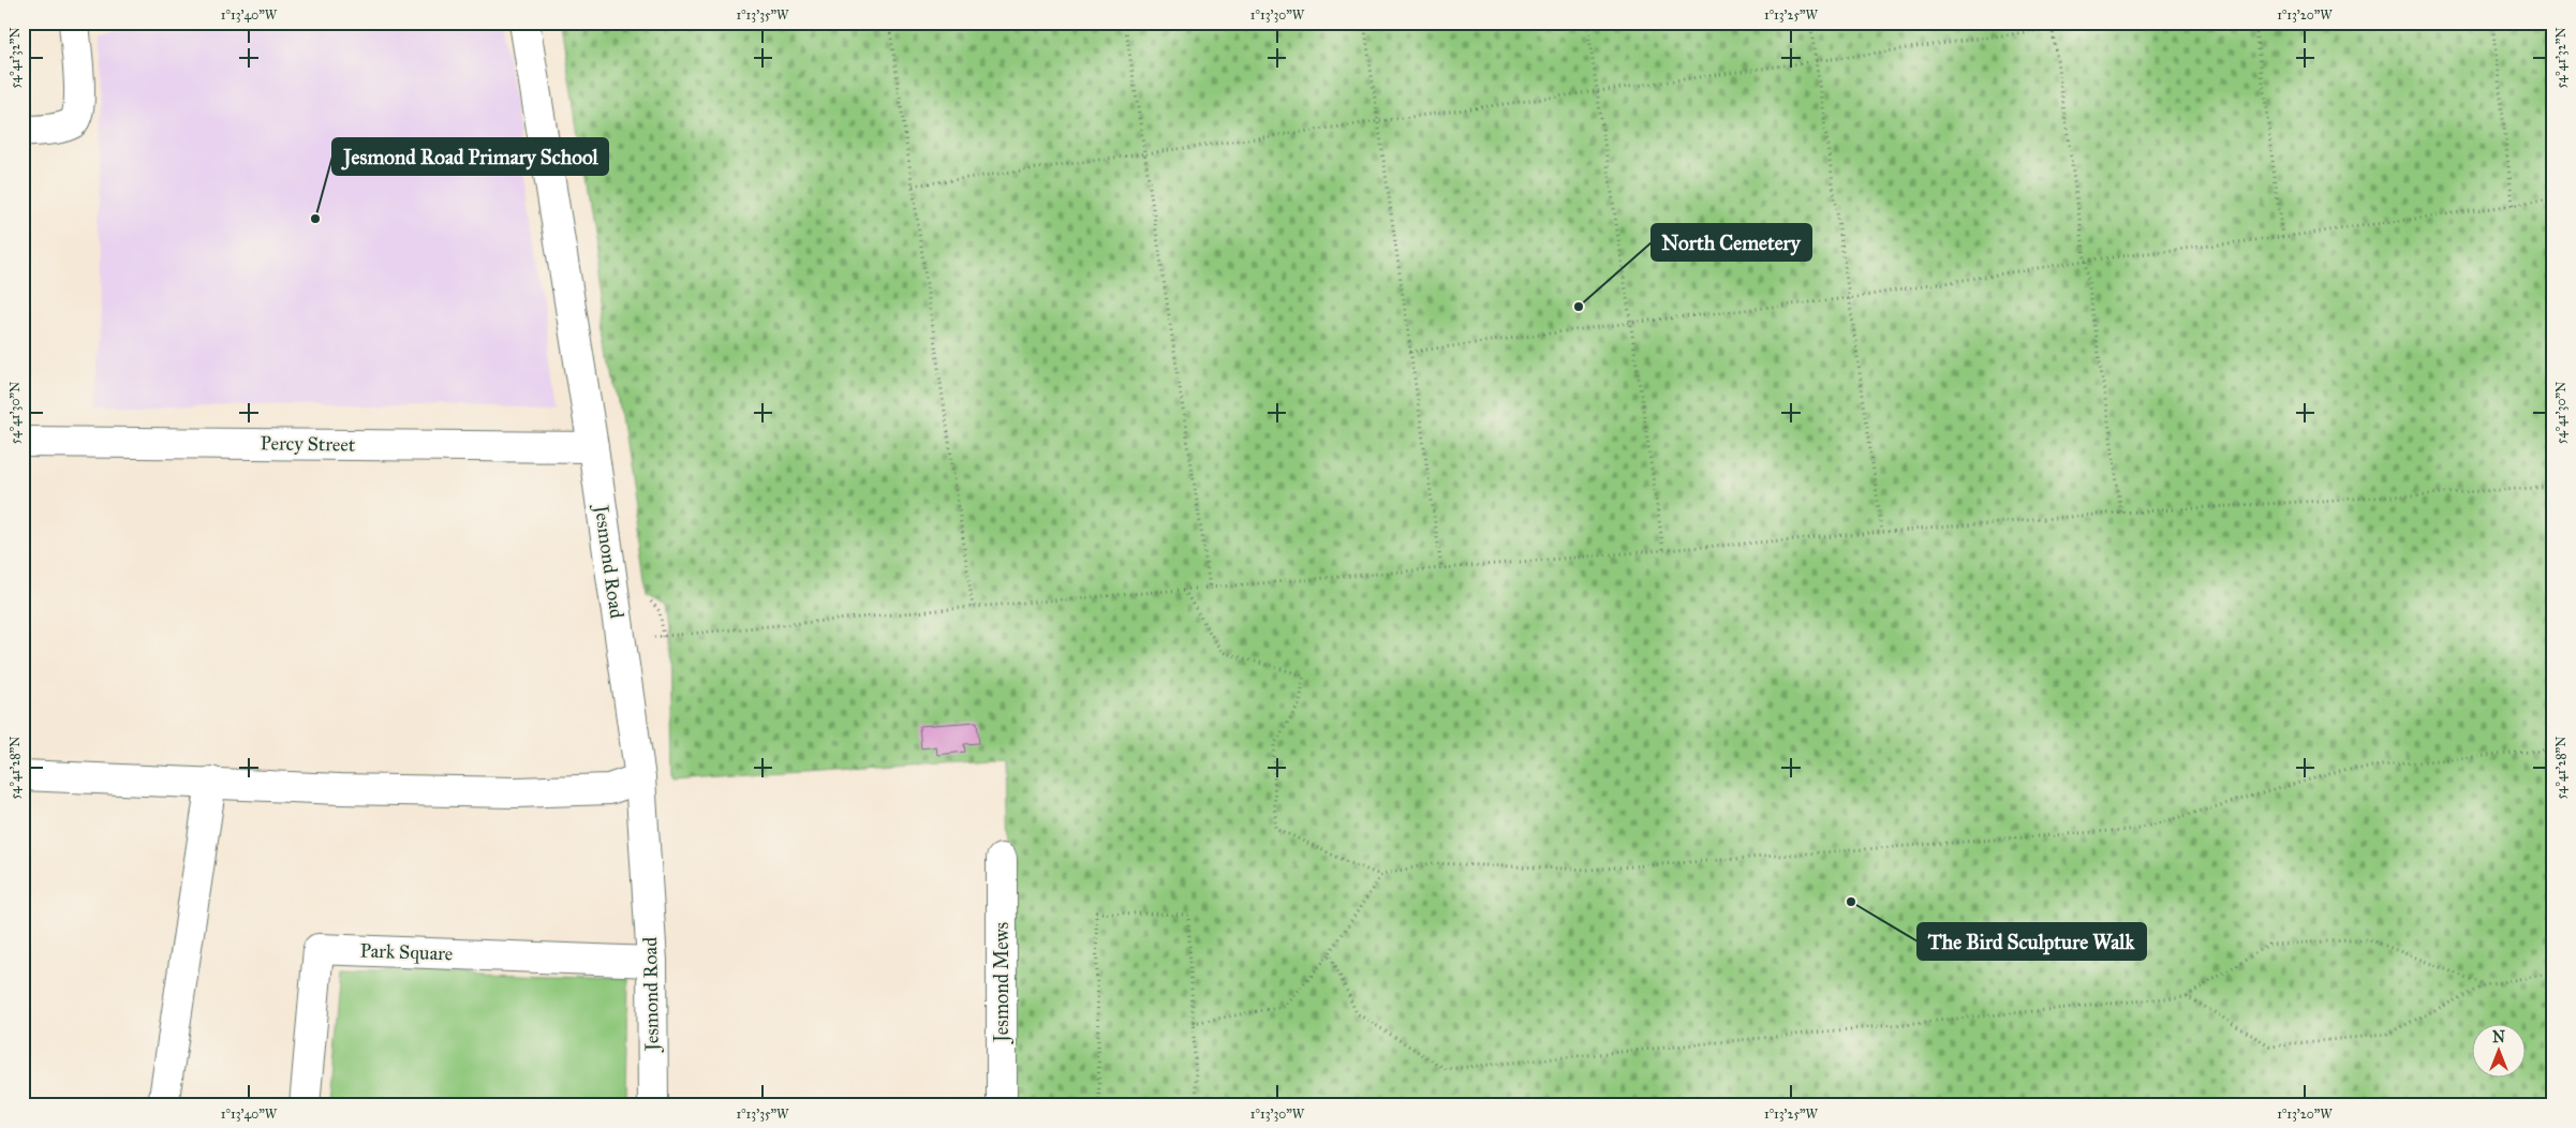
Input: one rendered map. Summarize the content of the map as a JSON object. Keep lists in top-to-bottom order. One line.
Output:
{"streets":{"street":["Percy Street","Jesmond Road","Park Square","Jesmond Mews"]},"crossings":[["Percy Street","Jesmond Road"],["Jesmond Road","Park Square"]],"places":["Jesmond Road Primary School","North Cemetery","The Bird Sculpture Walk"],"north":"top","coordinates":["1°13'40\"W","1°13'35\"W","1°13'30\"W","1°13'25\"W","1°13'20\"W","54°41'32\"N","54°41'30\"N","54°41'28\"N"]}
